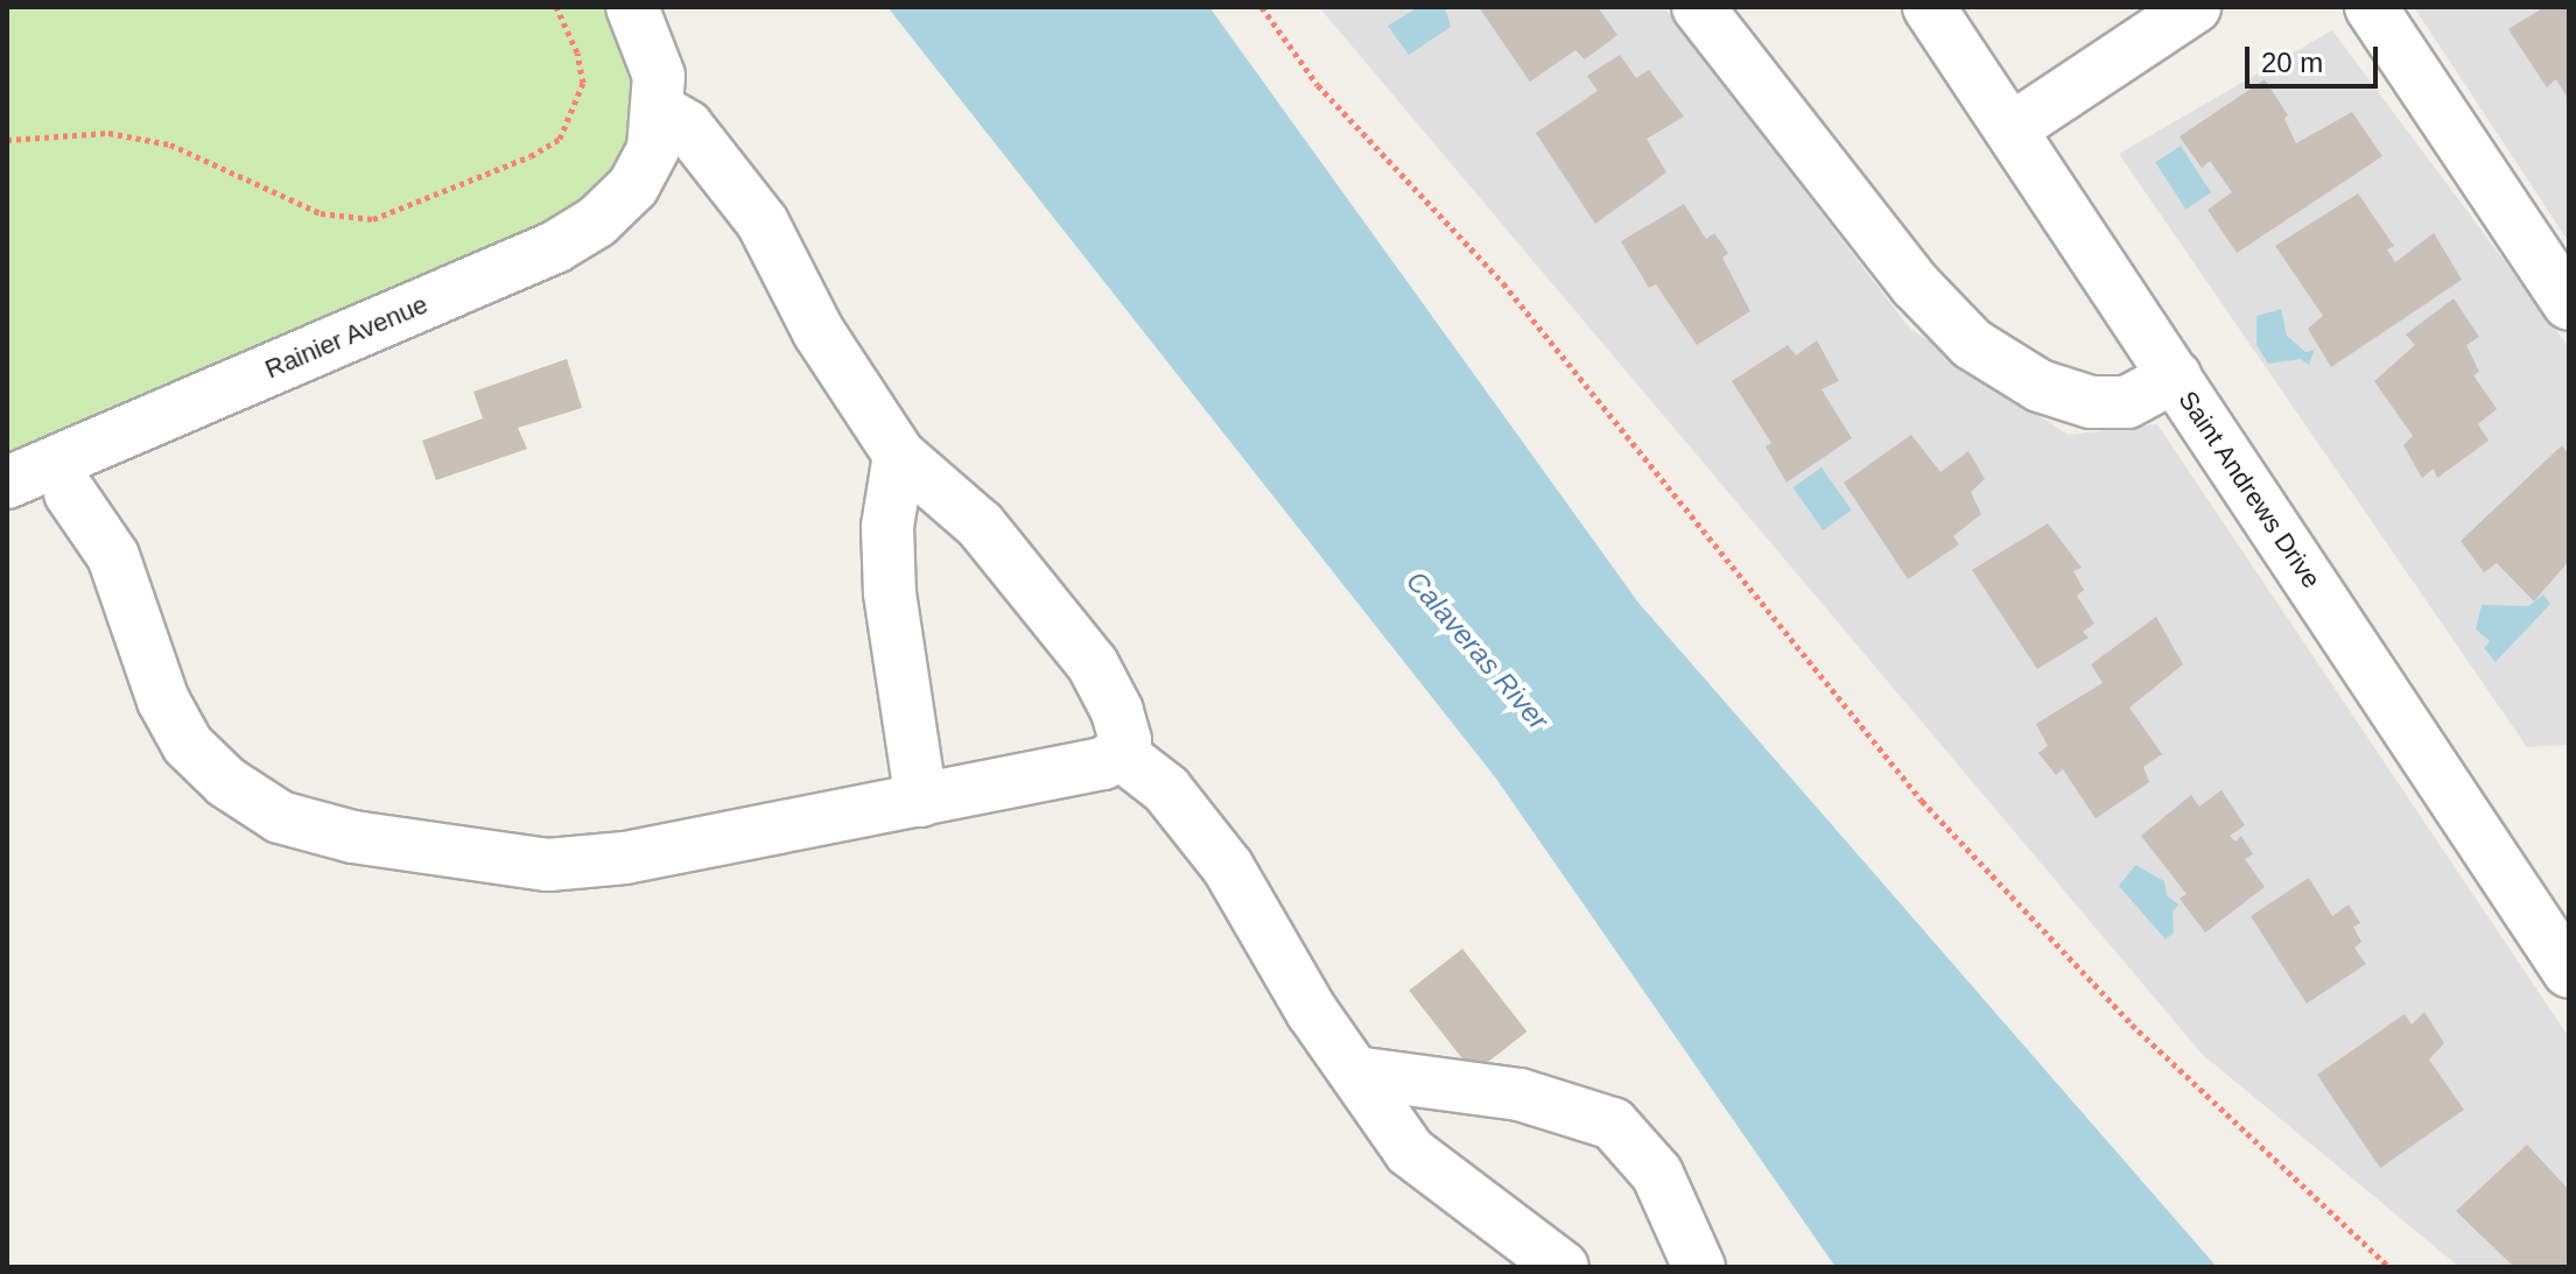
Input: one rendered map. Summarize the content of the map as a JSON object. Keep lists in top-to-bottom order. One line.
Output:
{"streets":{"street":["Rainier Avenue","Saint Andrews Drive"]},"water":["Calaveras River"],"scale_bar":"20 m"}
